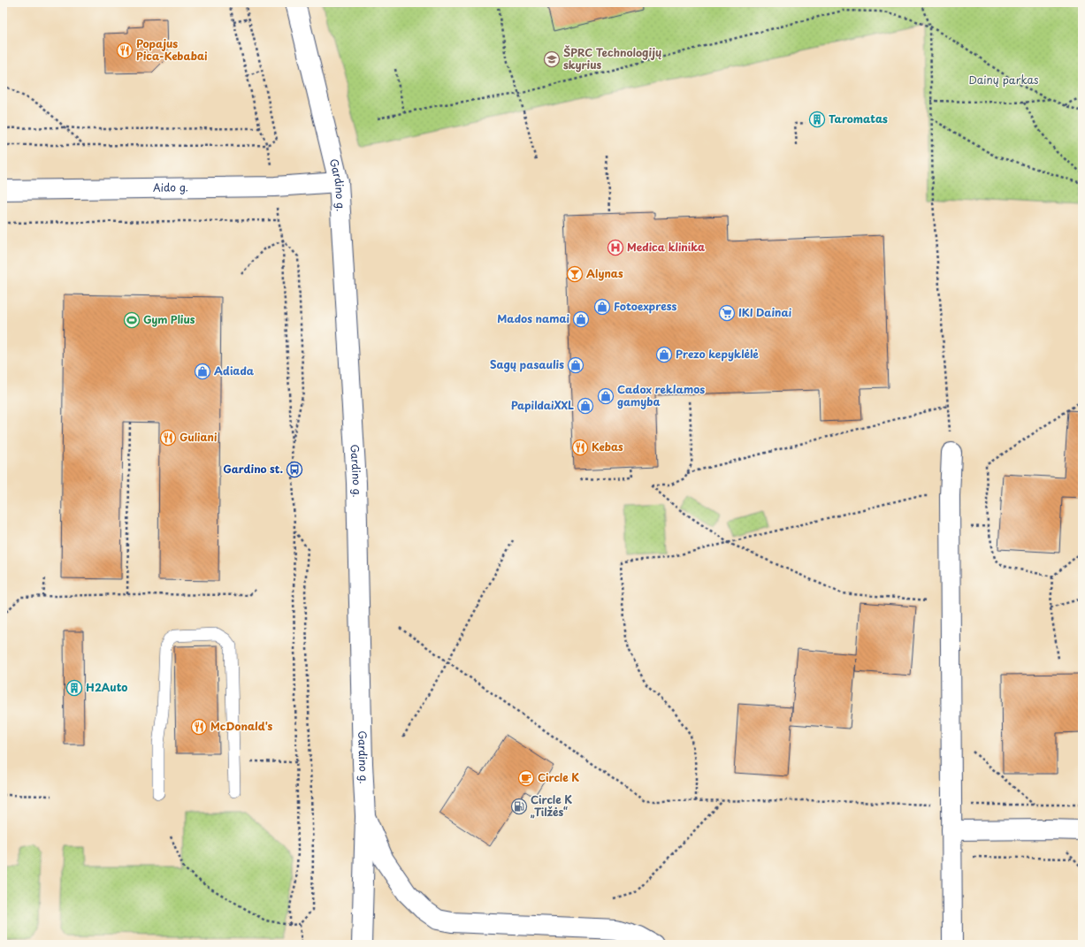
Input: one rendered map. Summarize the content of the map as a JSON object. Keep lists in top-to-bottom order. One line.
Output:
{"streets":{"main road":["Gardino g.","Aido g."]},"crossings":[["Gardino g.","Aido g."]],"parks":["Dainų parkas"],"places":{"restaurant":["Popajus Pica-Kebabai","Guliani","Kebas","McDonald's"],"school or university":["ŠPRC Technologijų skyrius"],"building":["Taromatas","H2Auto"],"hospital":["Medica klinika"],"bar":["Alynas"],"shop":["Fotoexpress","Mados namai","Prezo kepyklėlė","Sagų pasaulis","Adiada","Cadox reklamos gamyba","PapildaiXXL"],"supermarket":["IKI Dainai"],"sports":["Gym Plius"],"bus stop":["Gardino st."],"cafe":["Circle K"],"fuel station":["Circle K „Tilžės“"]}}
